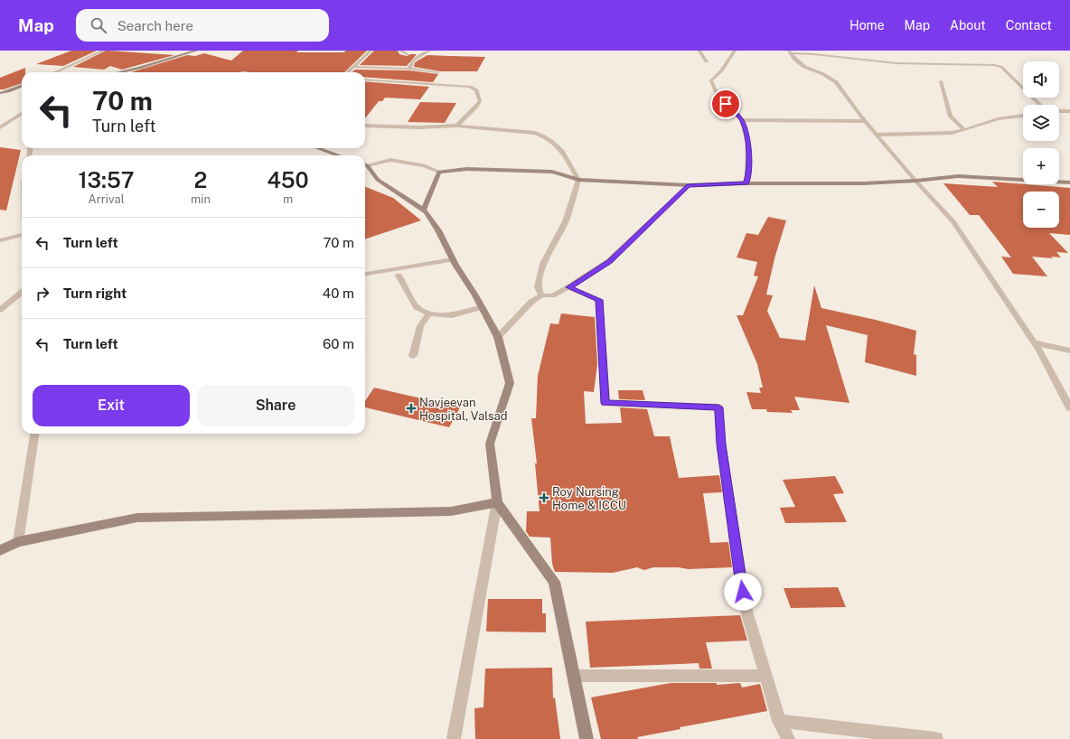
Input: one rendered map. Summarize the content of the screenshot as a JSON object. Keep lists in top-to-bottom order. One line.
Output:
{"places":{"health":["Navjeevan Hospital, Valsad","Roy Nursing Home & ICCU"]},"page":{"header":"Map","search":"Search here","nav":["Home","Map","About","Contact"],"map_buttons":["+","−"],"turn":["70 m","Turn left"],"eta":["13:57","Arrival","2","min","450","m"],"list":[{"name":"Turn left","value":"70 m"},{"name":"Turn right","value":"40 m"},{"name":"Turn left","value":"60 m"}],"buttons":["Exit","Share"]}}
